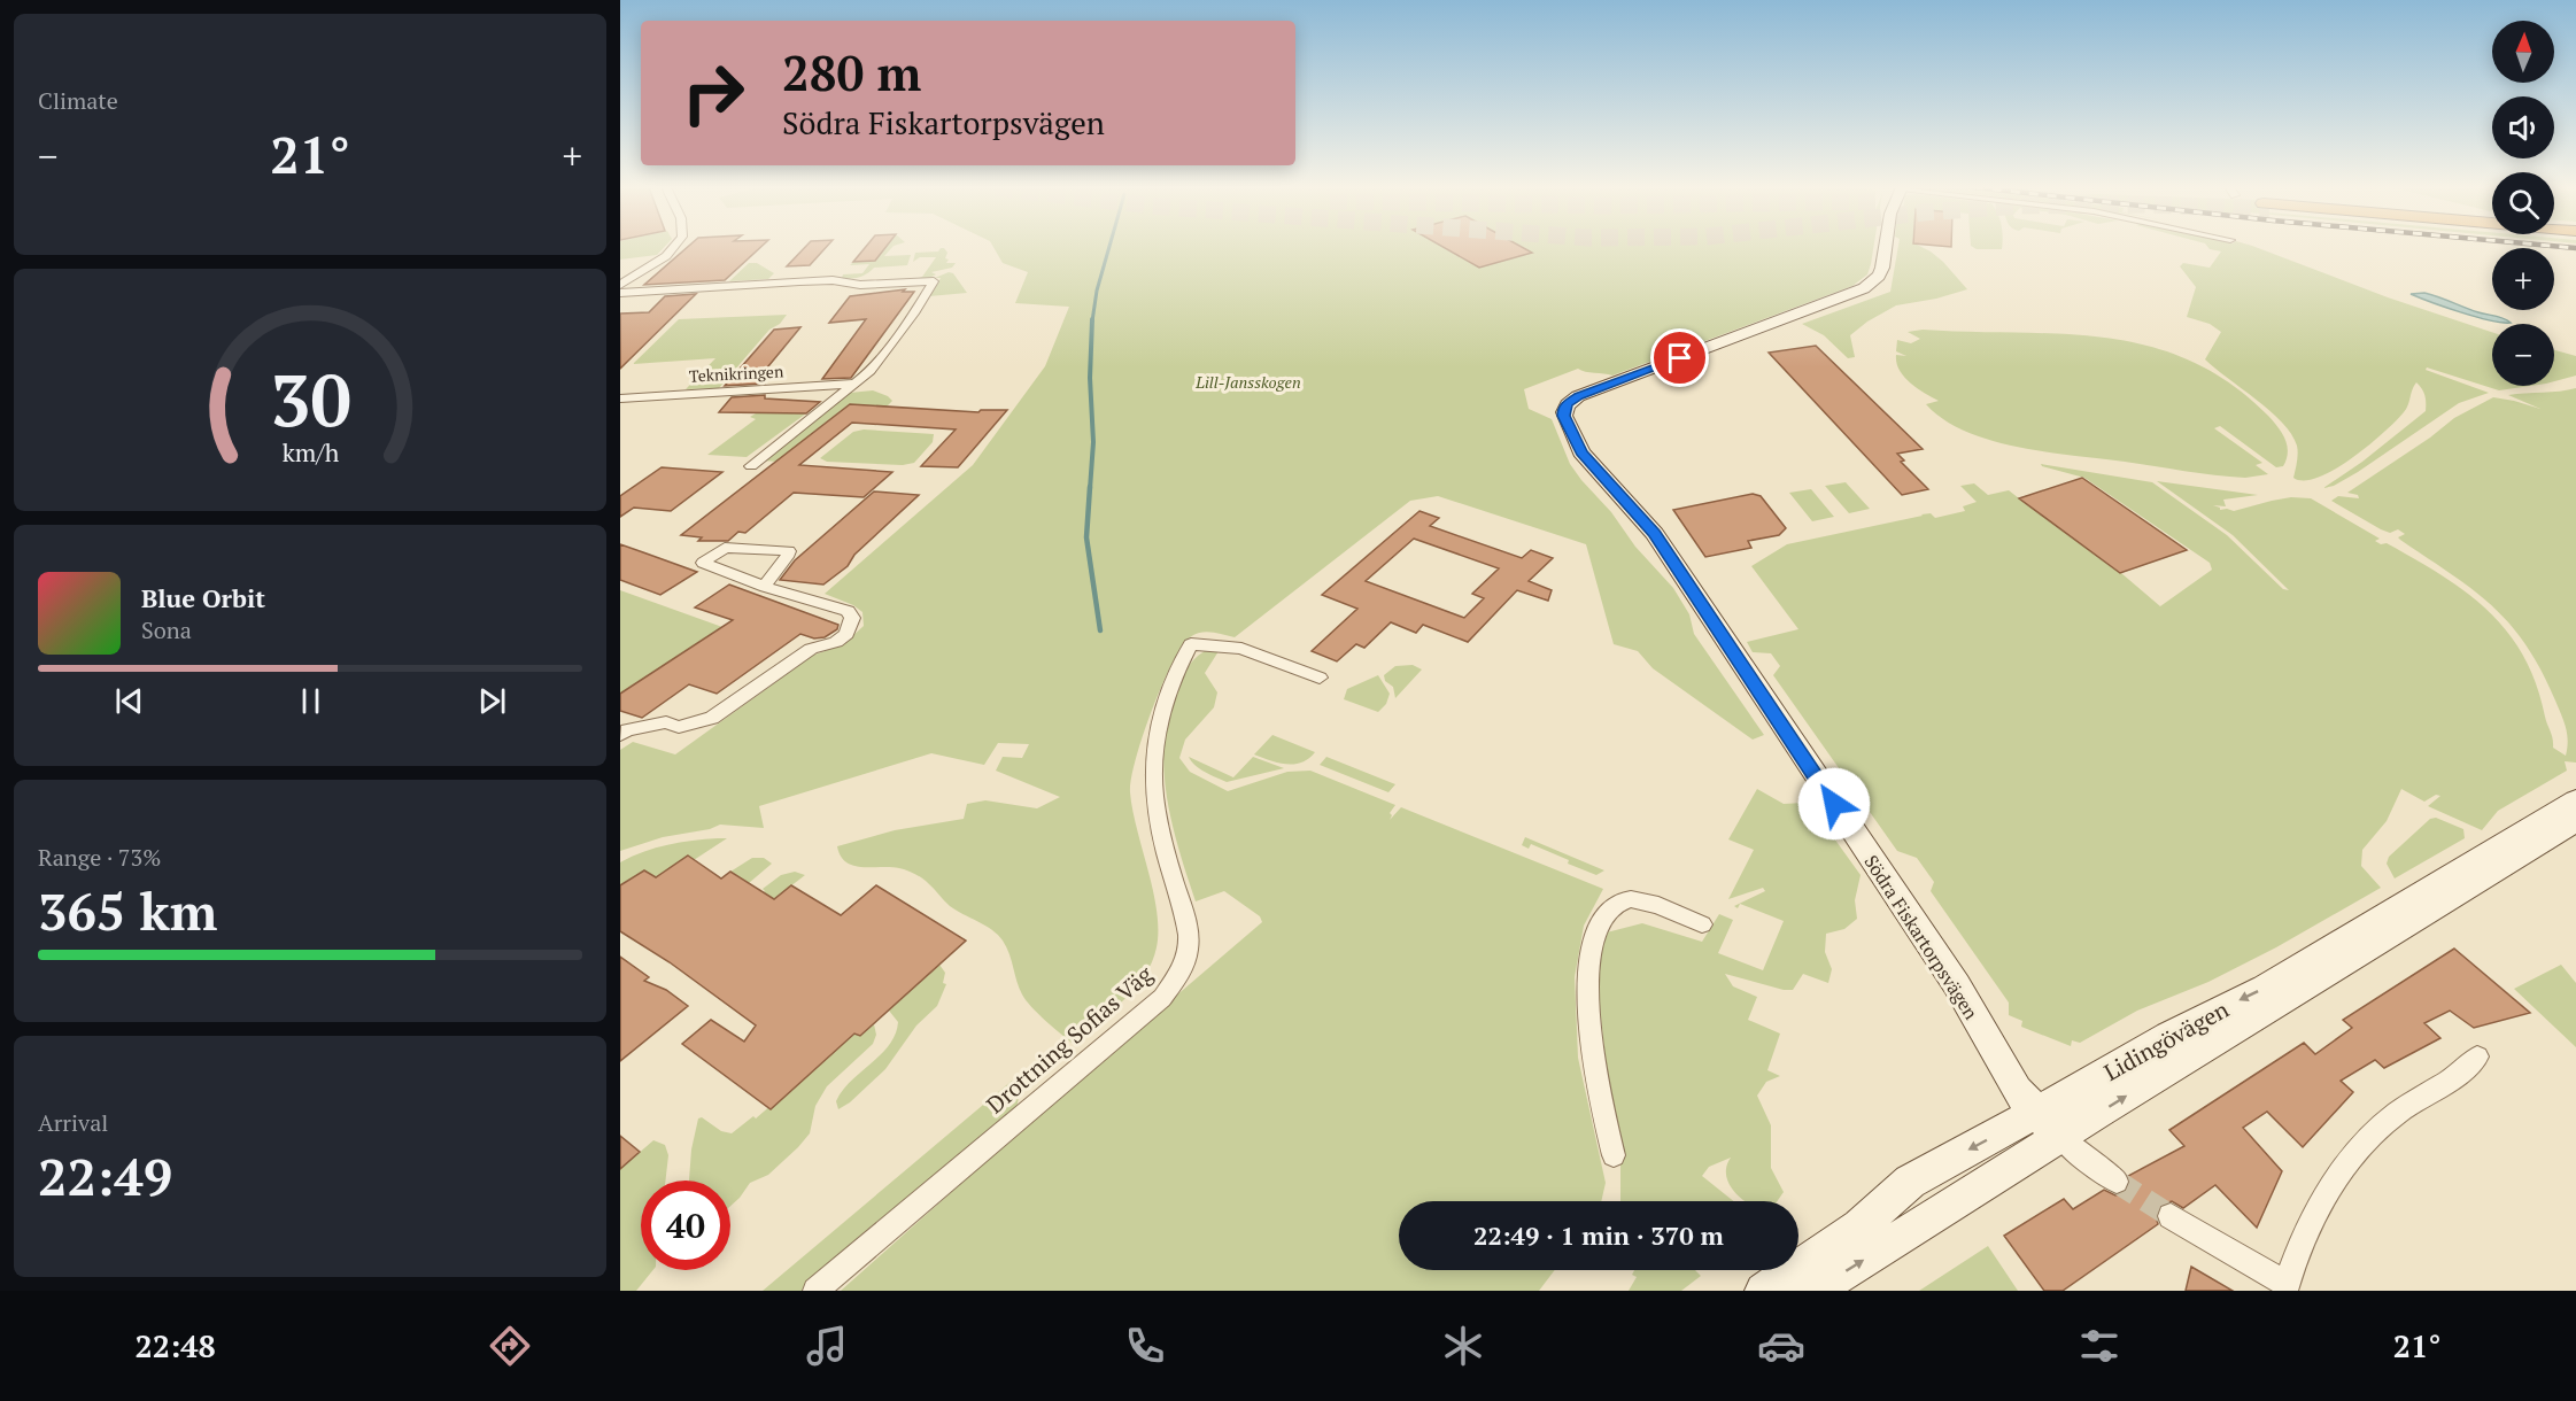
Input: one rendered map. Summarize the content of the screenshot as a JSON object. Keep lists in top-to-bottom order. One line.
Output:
{"streets":{"street":["Teknikringen","Södra Fiskartorpsvägen","Drottning Sofias Väg","Lidingövägen"]},"crossings":[["Södra Fiskartorpsvägen","Lidingövägen"]],"parks":["Lill-Jansskogen"],"north":"top","page":{"tile":["Climate",["Range · 73%","365 km"],["Arrival","22:49"]],"map_buttons":["+","−"],"turn":["280 m","Södra Fiskartorpsvägen"],"heat":["−","21°","+"],"song":["Blue Orbit","Sona"],"limit":"40","trip":"22:49 · 1 min · 370 m","tabs":["22:48","21°"],"gauge":["30","km/h"]}}
